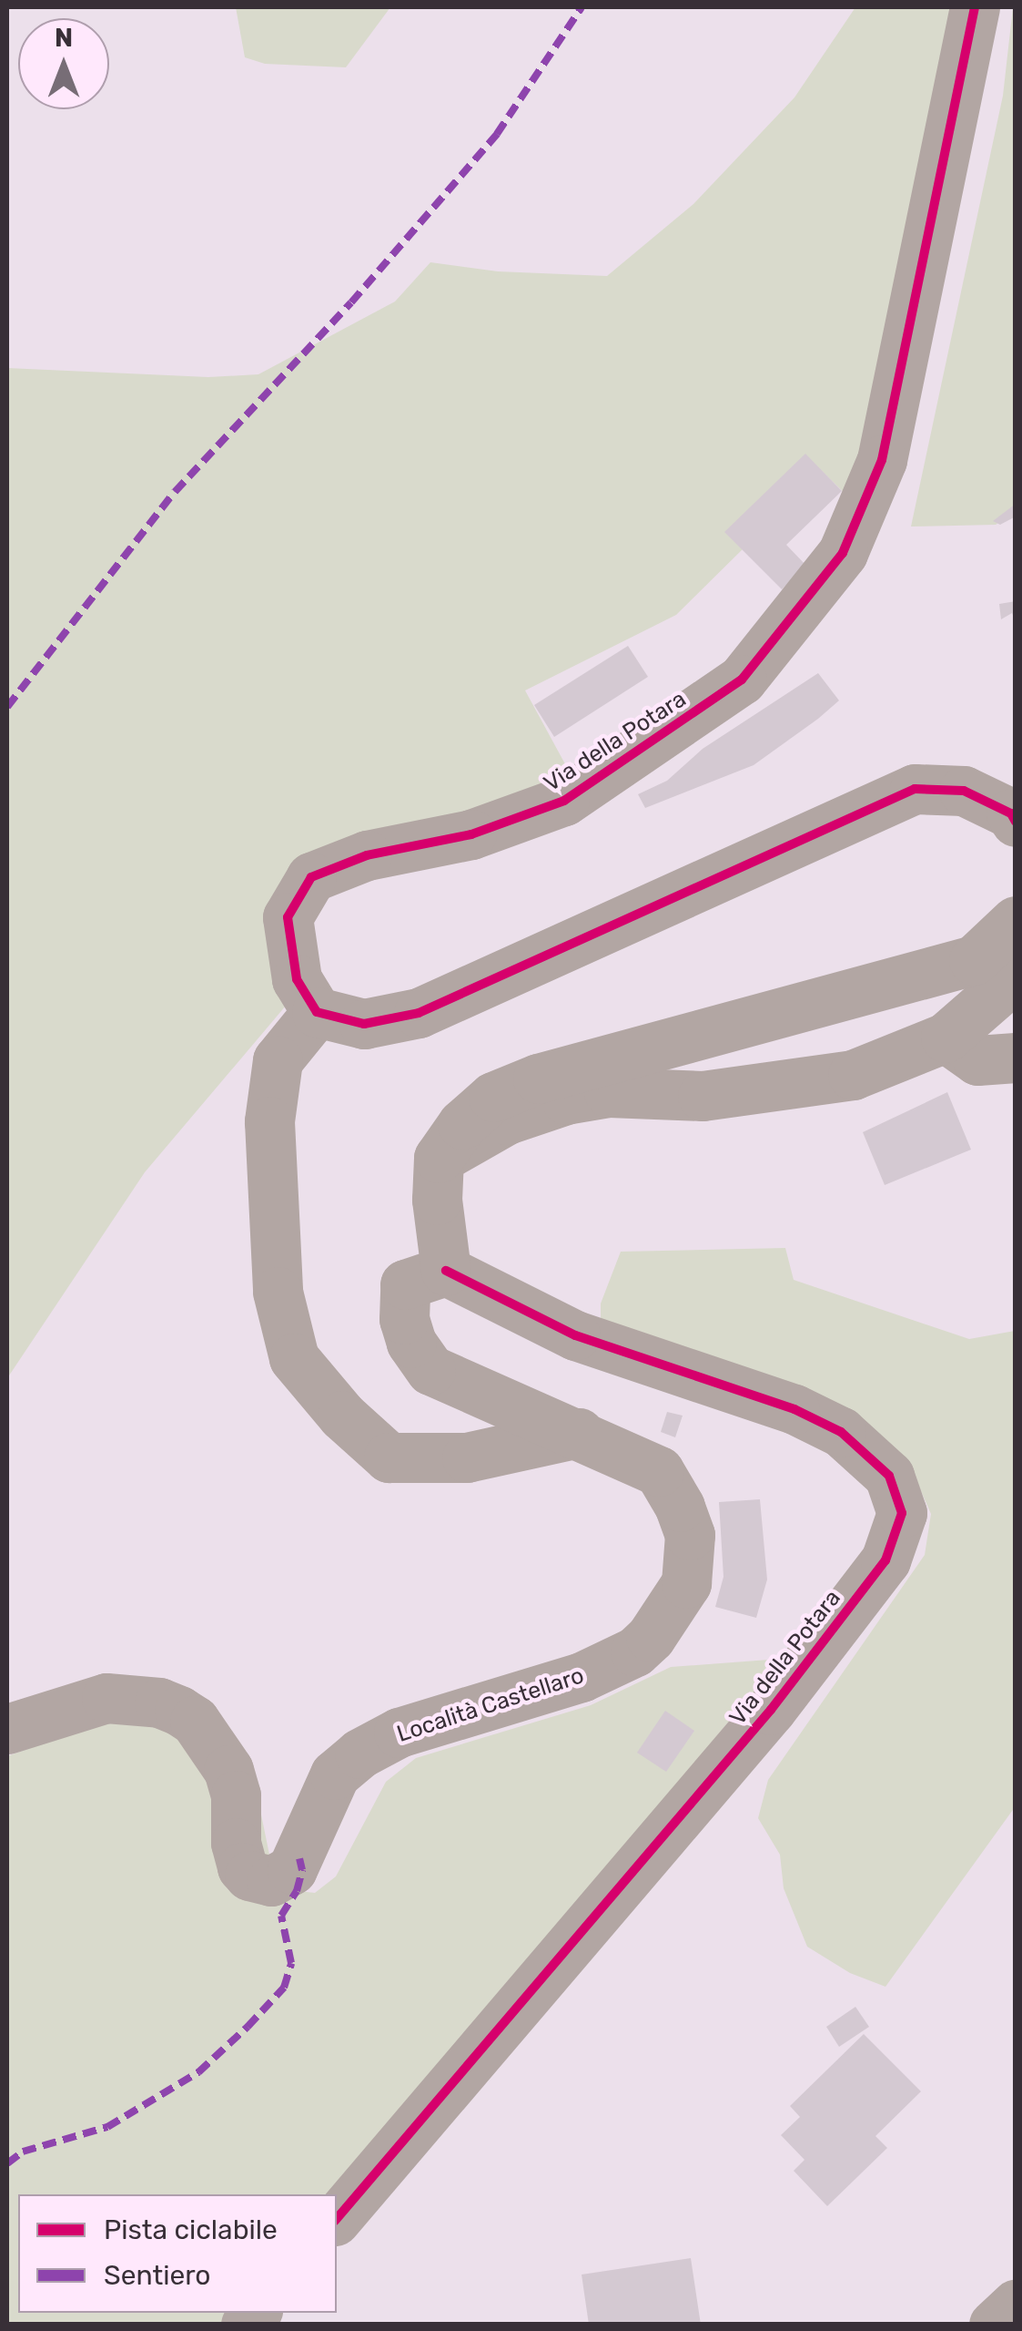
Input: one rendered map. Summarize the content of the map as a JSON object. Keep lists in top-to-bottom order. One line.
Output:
{"streets":{"street":["Via della Potara","Località Castellaro"]},"crossings":[["Via della Potara","Località Castellaro"]],"legend":["Pista ciclabile","Sentiero"],"north":"top"}
